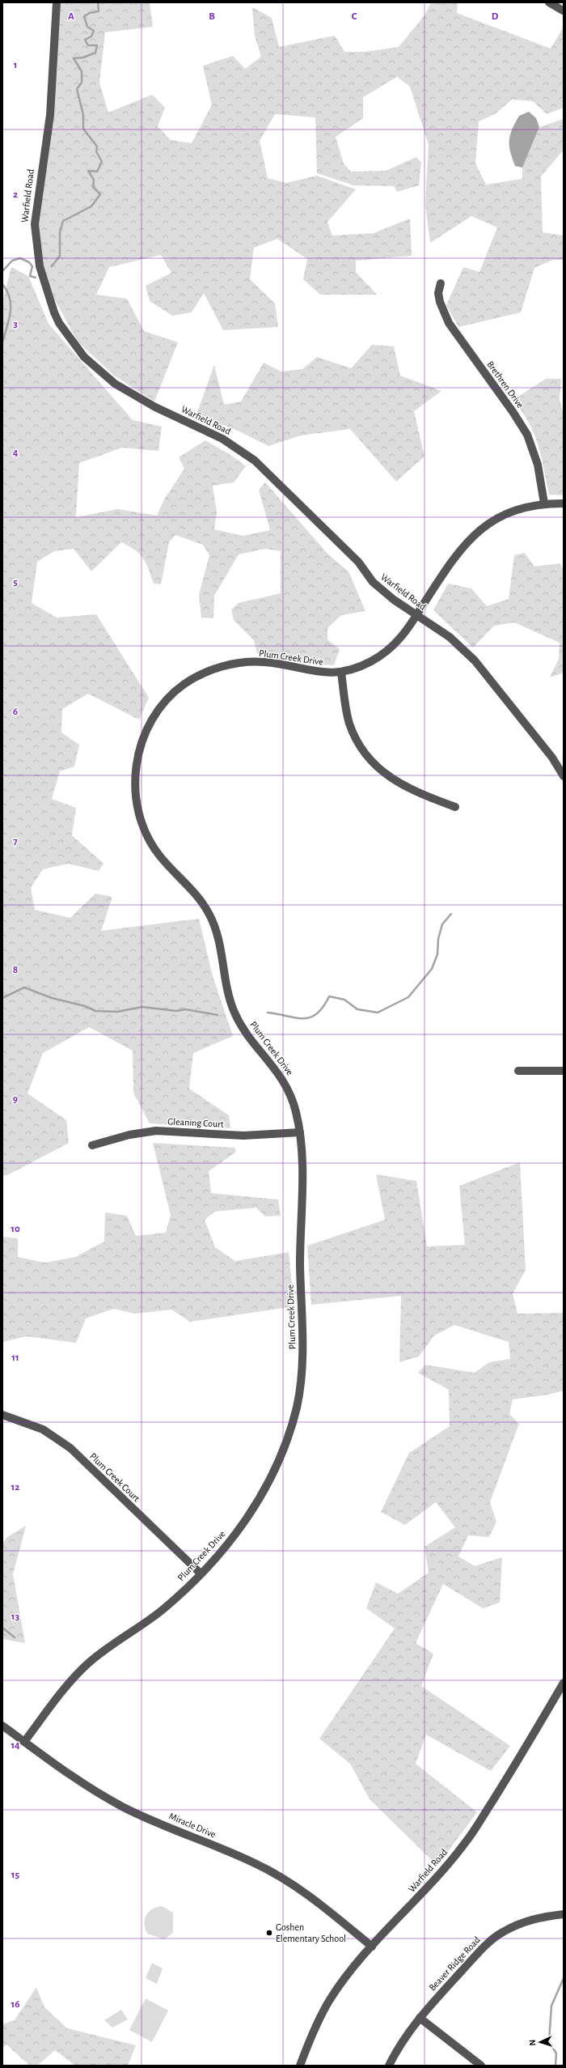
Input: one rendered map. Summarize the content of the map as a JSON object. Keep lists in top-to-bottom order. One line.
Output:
{"streets":{"street":["Warfield Road","Brethren Drive","Plum Creek Drive","Gleaning Court","Plum Creek Court","Miracle Drive","Beaver Ridge Road"]},"crossings":[["Warfield Road","Plum Creek Drive"],["Warfield Road","Miracle Drive"],["Brethren Drive","Plum Creek Drive"],["Plum Creek Drive","Gleaning Court"],["Plum Creek Drive","Plum Creek Court"],["Plum Creek Drive","Miracle Drive"]],"places":["Goshen Elementary School"],"north":"left","grid":{"columns":["A","B","C","D"],"rows":["1","2","3","4","5","6","7","8","9","10","11","12","13","14","15","16"]}}
